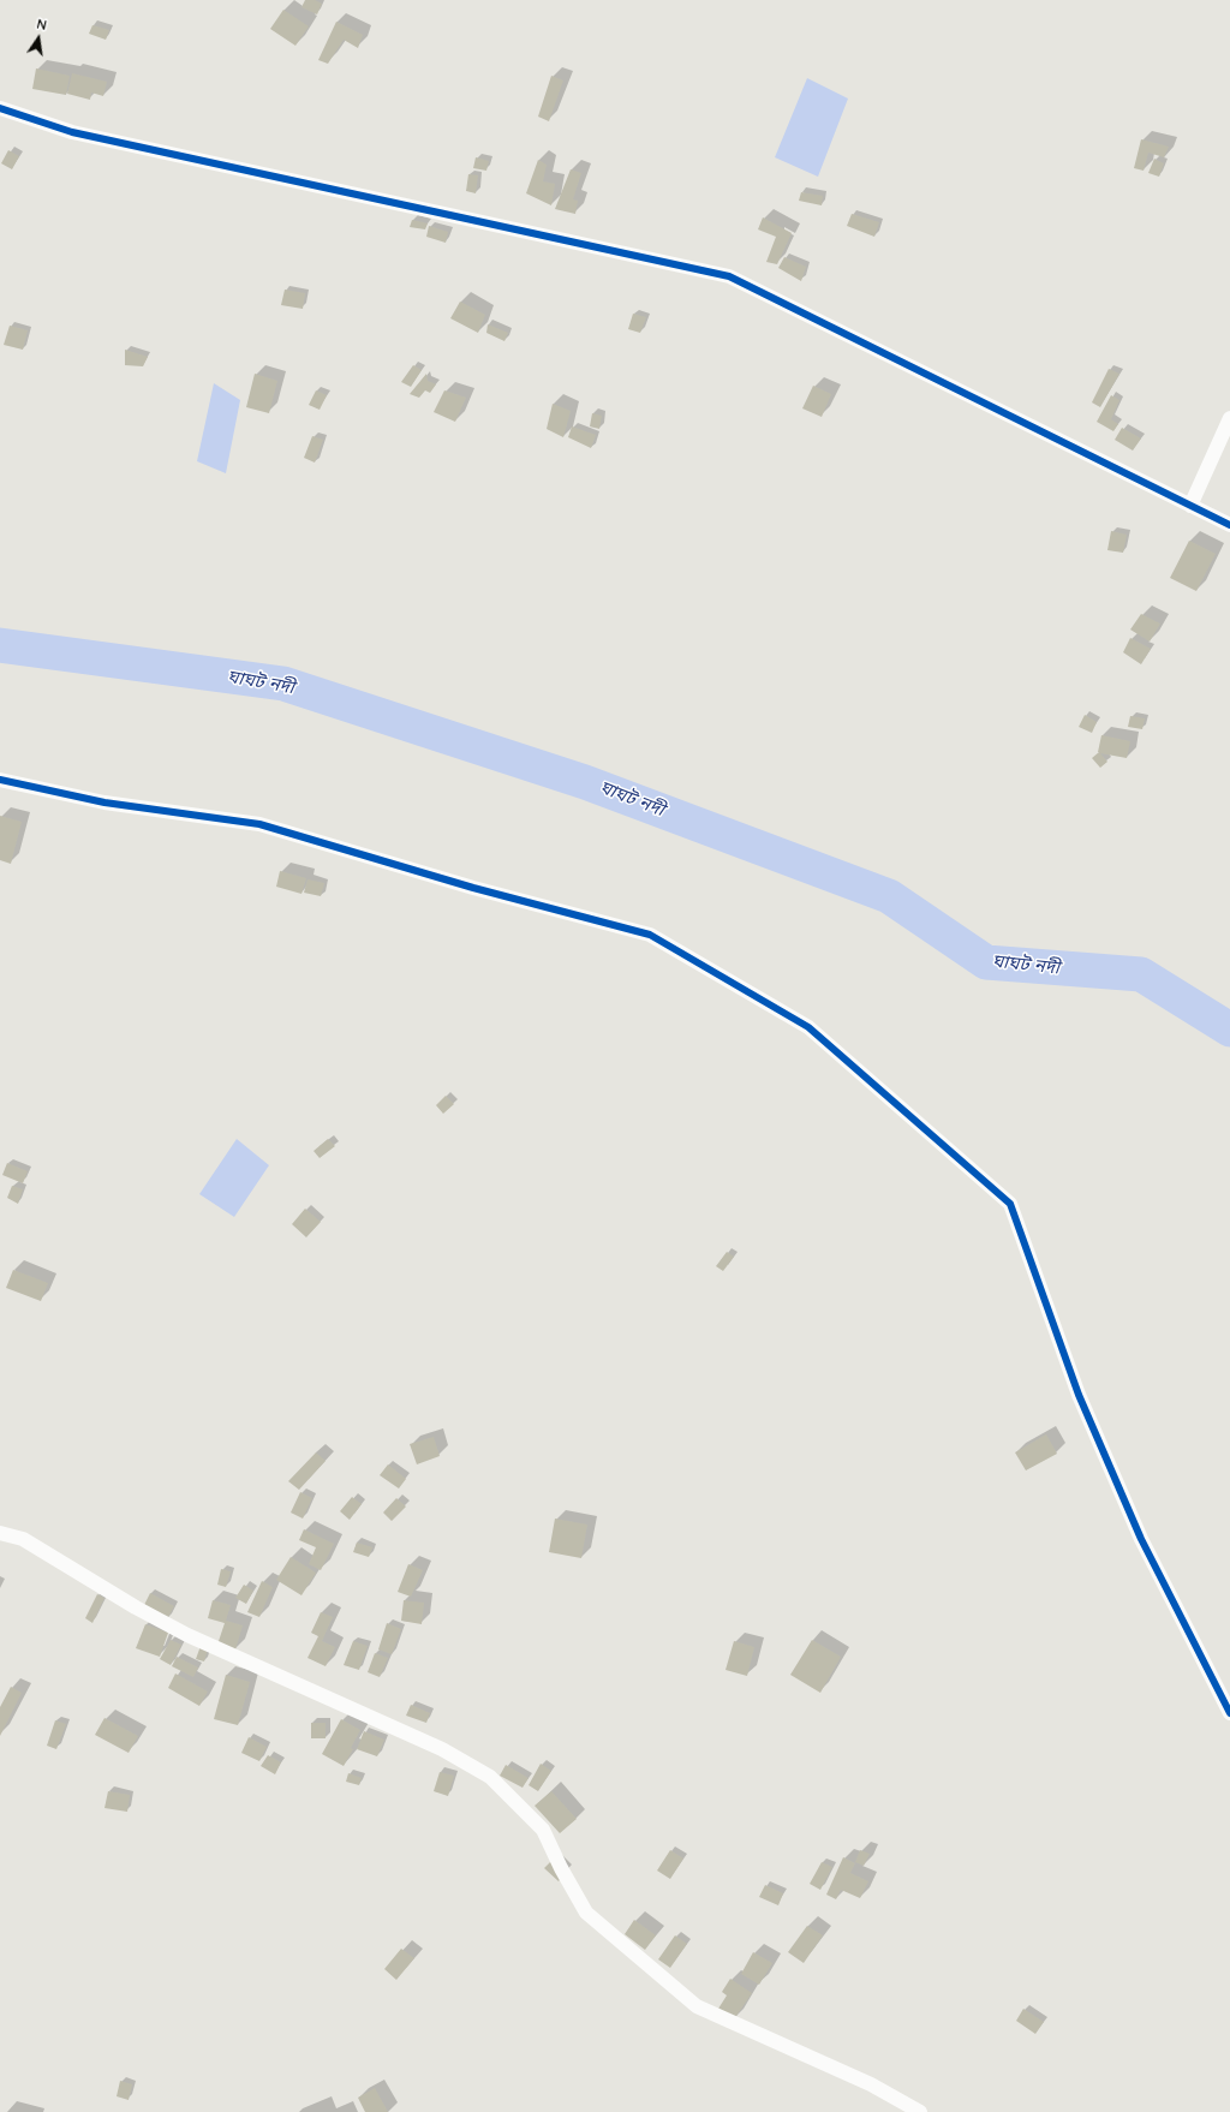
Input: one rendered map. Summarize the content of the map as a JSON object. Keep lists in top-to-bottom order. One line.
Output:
{"water":["ঘাঘট নদী"],"north":"top"}
